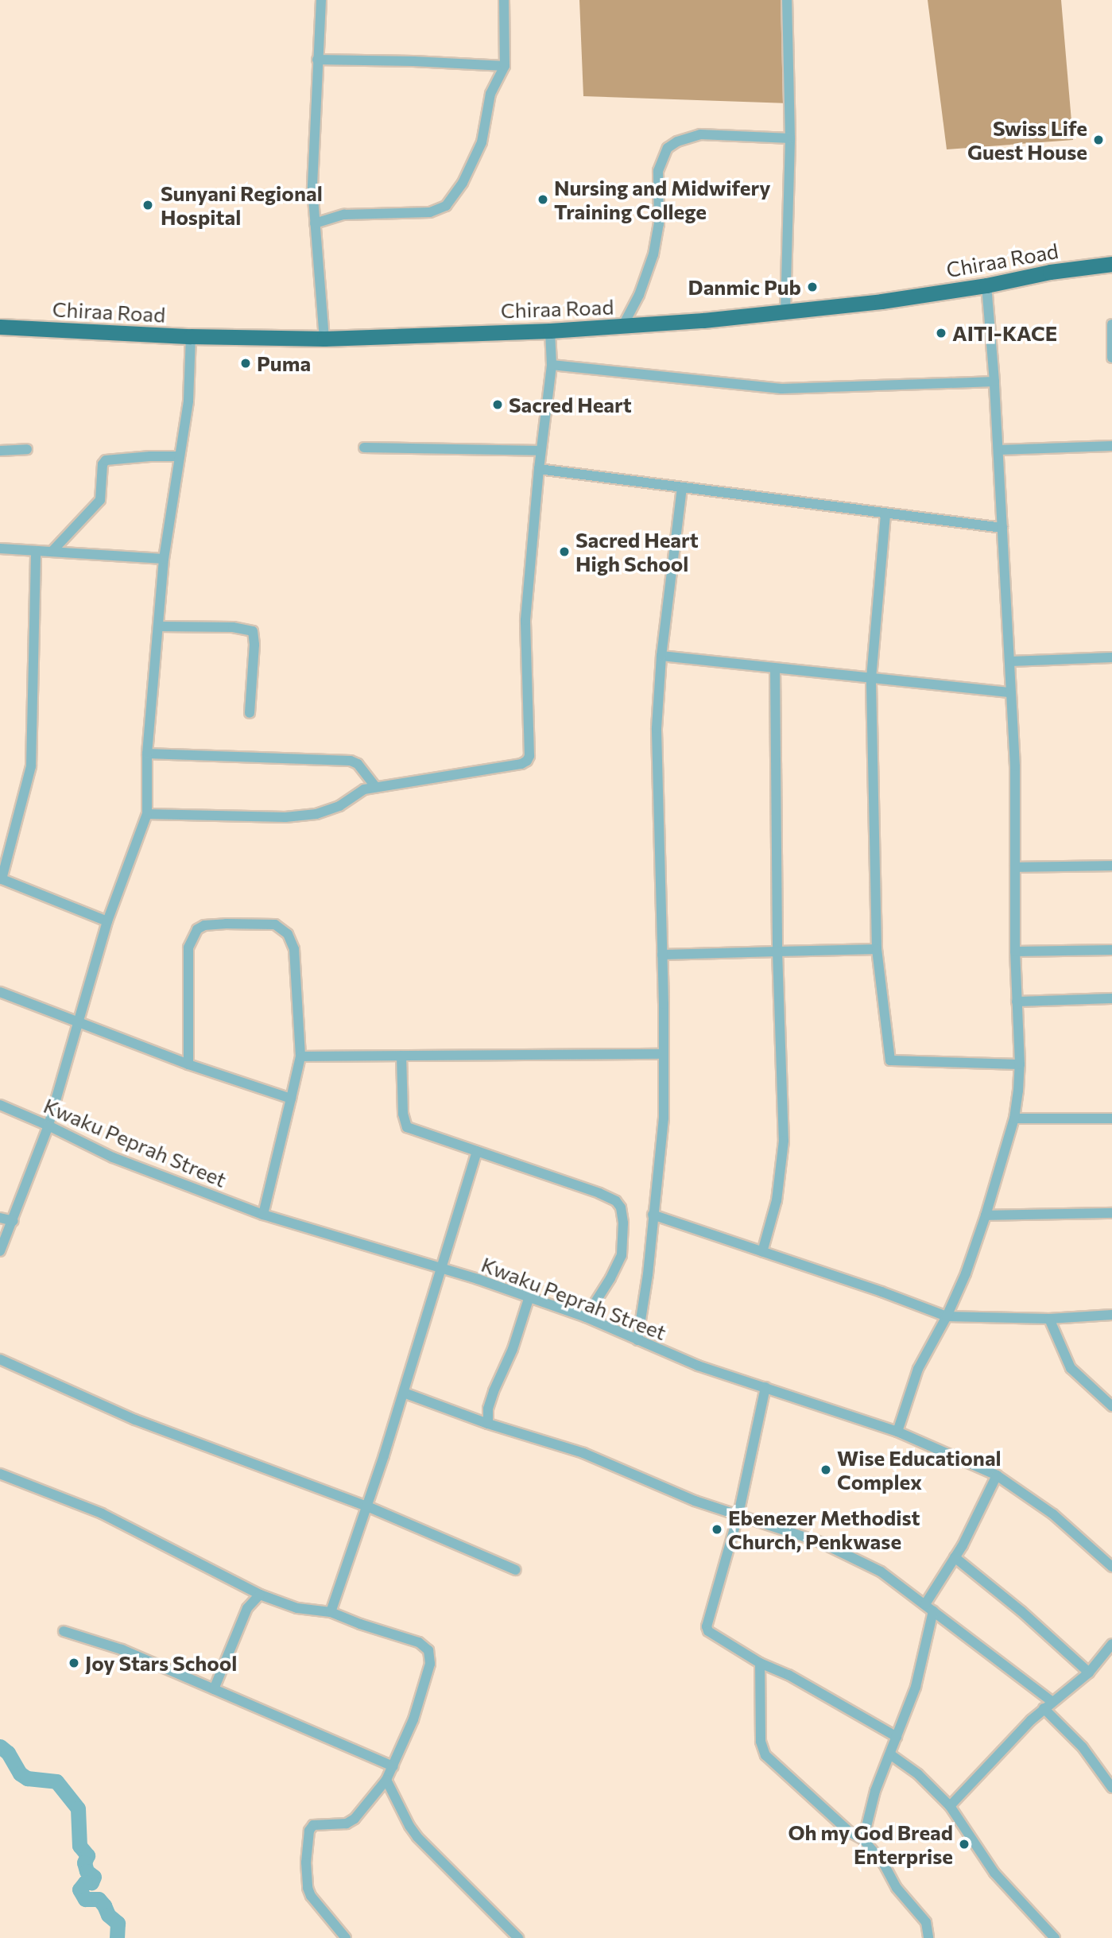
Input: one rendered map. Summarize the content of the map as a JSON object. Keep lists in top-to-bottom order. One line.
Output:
{"streets":{"highway":["Chiraa Road"],"street":["Kwaku Peprah Street"]},"places":["Swiss Life Guest House","Nursing and Midwifery Training College","Sunyani Regional Hospital","Danmic Pub","AITI-KACE","Puma","Sacred Heart","Sacred Heart High School","Wise Educational Complex","Ebenezer Methodist Church, Penkwase","Joy Stars School","Oh my God Bread Enterprise"]}
